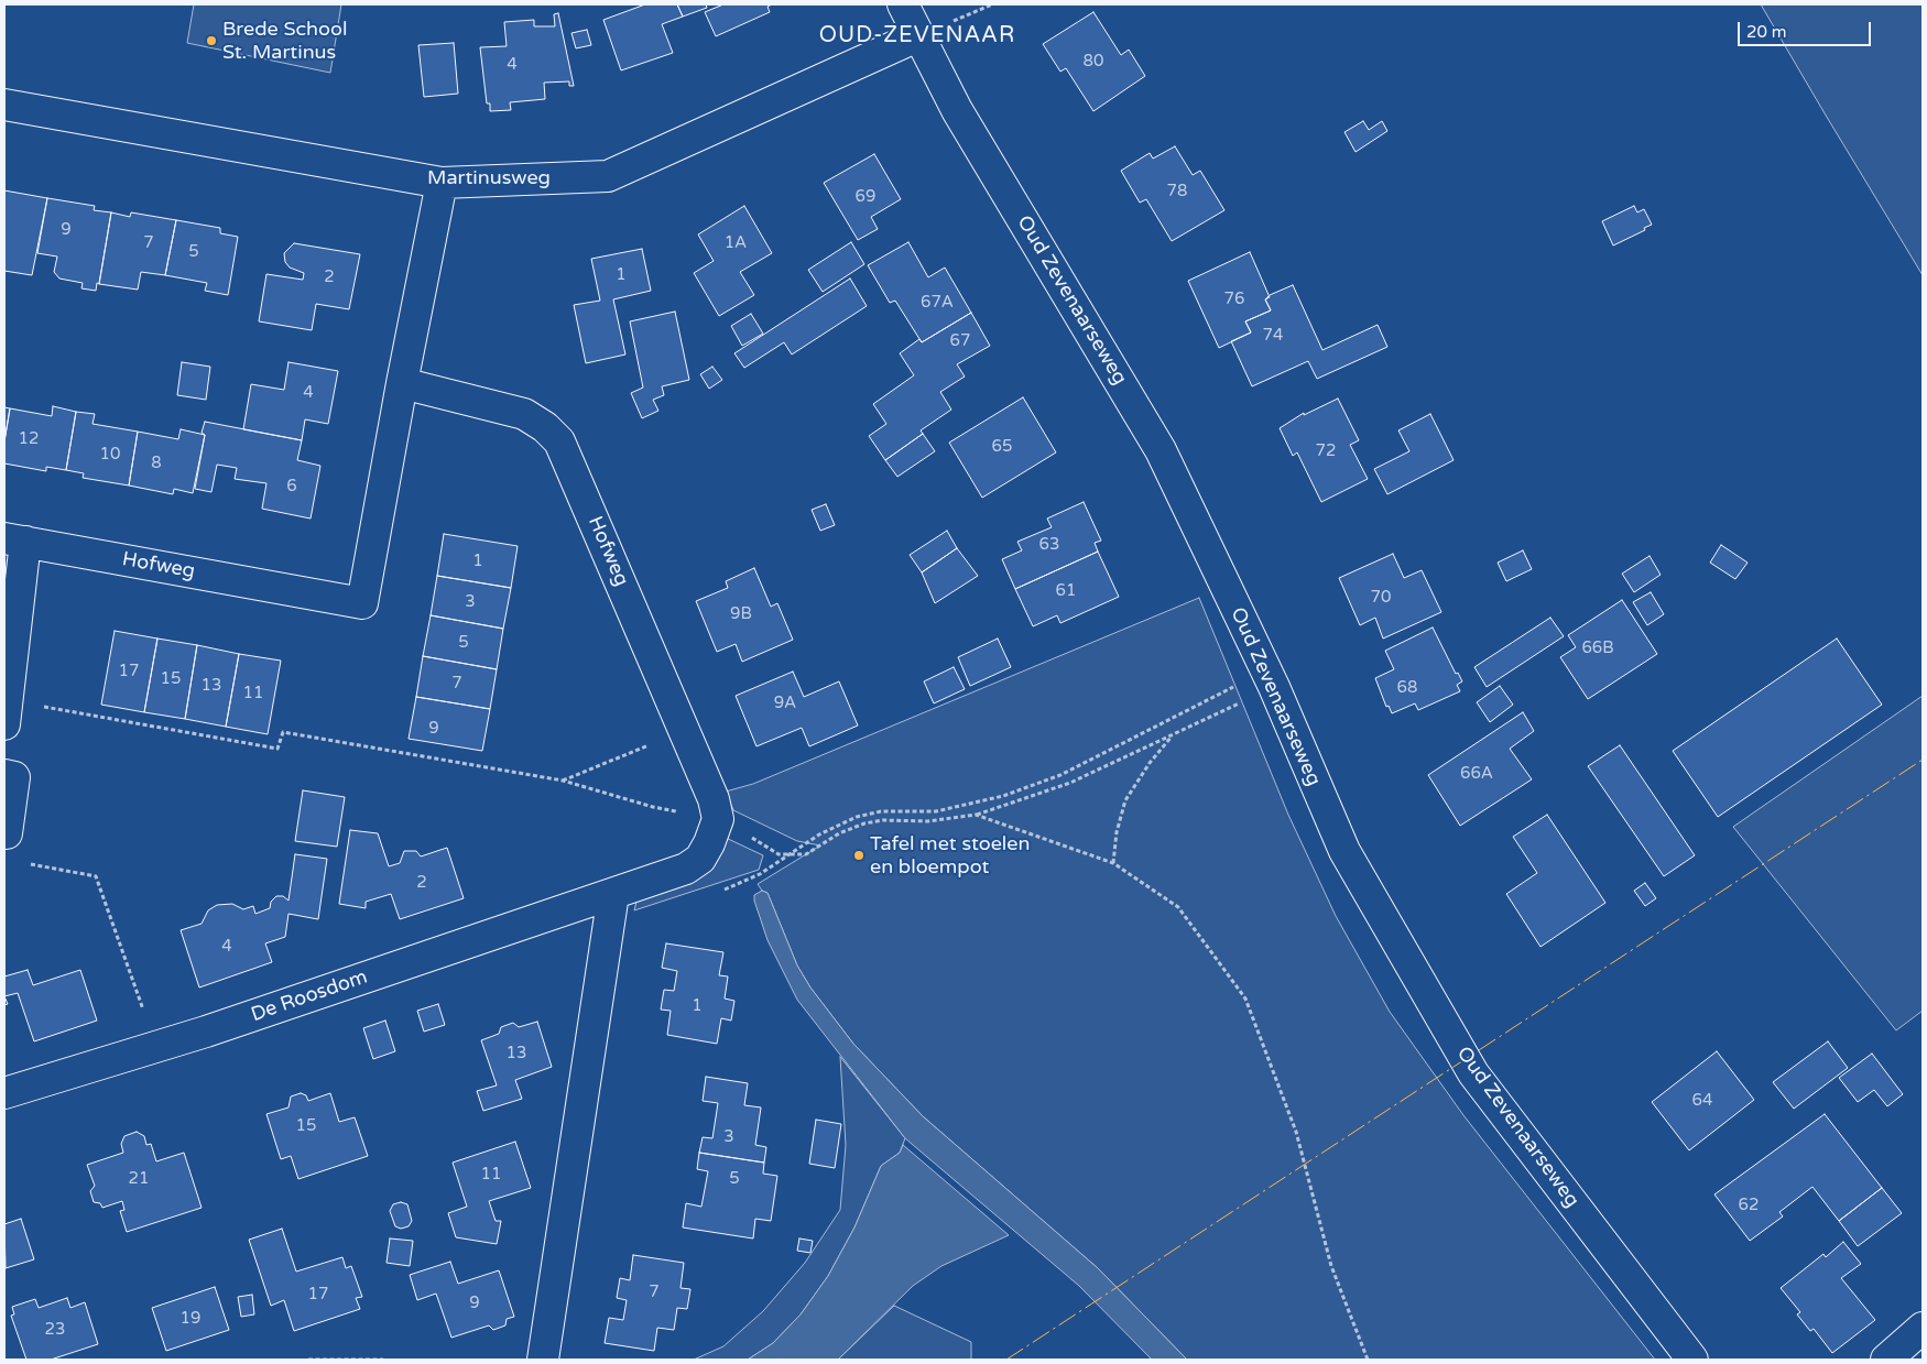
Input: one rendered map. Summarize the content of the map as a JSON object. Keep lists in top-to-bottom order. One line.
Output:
{"streets":{"street":["Martinusweg","Oud Zevenaarseweg","Hofweg","De Roosdom"]},"crossings":[["Martinusweg","Oud Zevenaarseweg"],["Martinusweg","Hofweg"],["Hofweg","De Roosdom"]],"districts":["OUD-ZEVENAAR"],"places":["Brede School St. Martinus","Tafel met stoelen en bloempot"],"house_numbers":["80","4","78","69","9","7","1A","5","1","2","76","67A","74","67","4","12","65","72","10","8","6","63","1","61","70","3","9B","5","66B","17","15","7","13","68","11","9A","9","66A","2","4","1","13","64","15","3","11","21","5","62","7","17","9","19","23"],"scale_bar":"20 m"}
